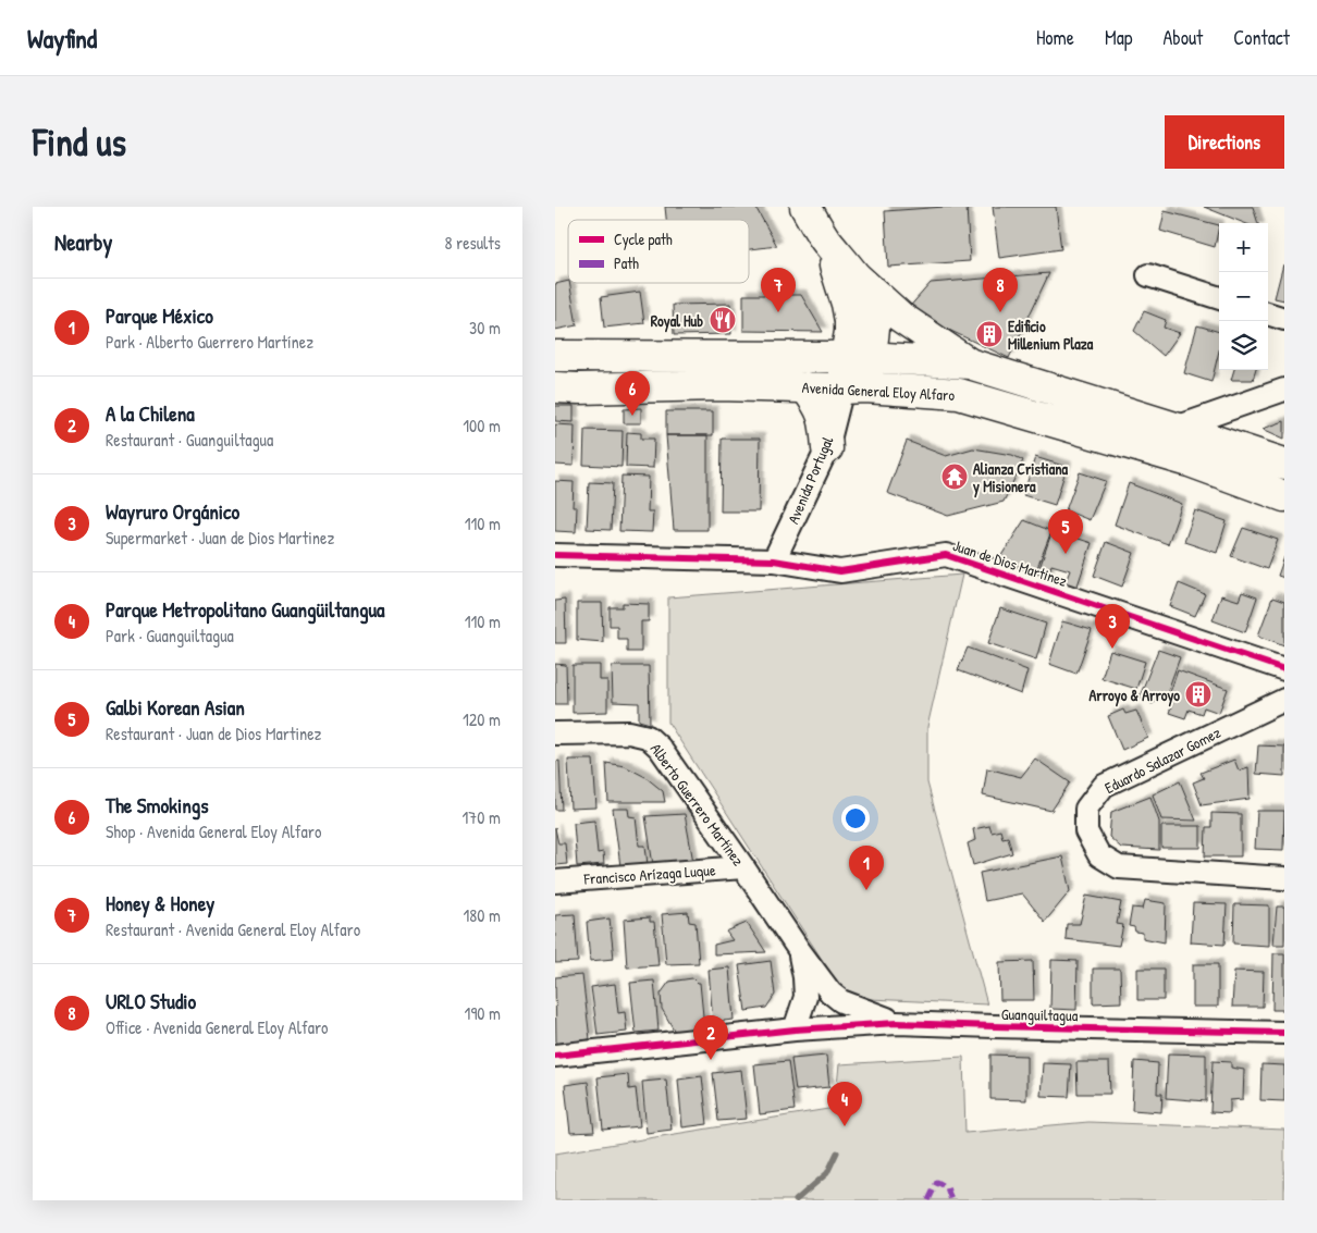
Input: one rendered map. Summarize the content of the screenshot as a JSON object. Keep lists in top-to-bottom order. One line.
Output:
{"streets":{"main road":["Avenida General Eloy Alfaro","Avenida Portugal"],"street":["Juan de Dios Martinez","Eduardo Salazar Gomez","Alberto Guerrero Martínez","Francisco Arízaga Luque","Guanguiltagua"]},"crossings":[["Avenida General Eloy Alfaro","Avenida Portugal"],["Avenida Portugal","Juan de Dios Martinez"],["Alberto Guerrero Martínez","Francisco Arízaga Luque"],["Alberto Guerrero Martínez","Guanguiltagua"]],"places":{"restaurant":["Royal Hub"],"building":["Edificio Millenium Plaza","Arroyo & Arroyo"],"temple":["Alianza Cristiana y Misionera"]},"legend":["Cycle path","Path"],"page":{"header":"Wayfind","nav":["Home","Map","About","Contact"],"buttons":"Directions","title":"Find us","heading":["Nearby","8 results"],"map_buttons":["+","−"],"pins":["7","8","6","5","3","1","2","4"],"list":[{"mark":"1","name":"Parque México","note":"Park · Alberto Guerrero Martínez","value":"30 m"},{"mark":"2","name":"A la Chilena","note":"Restaurant · Guanguiltagua","value":"100 m"},{"mark":"3","name":"Wayruro Orgánico","note":"Supermarket · Juan de Dios Martinez","value":"110 m"},{"mark":"4","name":"Parque Metropolitano Guangüiltangua","note":"Park · Guanguiltagua","value":"110 m"},{"mark":"5","name":"Galbi Korean Asian","note":"Restaurant · Juan de Dios Martinez","value":"120 m"},{"mark":"6","name":"The Smokings","note":"Shop · Avenida General Eloy Alfaro","value":"170 m"},{"mark":"7","name":"Honey & Honey","note":"Restaurant · Avenida General Eloy Alfaro","value":"180 m"},{"mark":"8","name":"URLO Studio","note":"Office · Avenida General Eloy Alfaro","value":"190 m"}]}}
